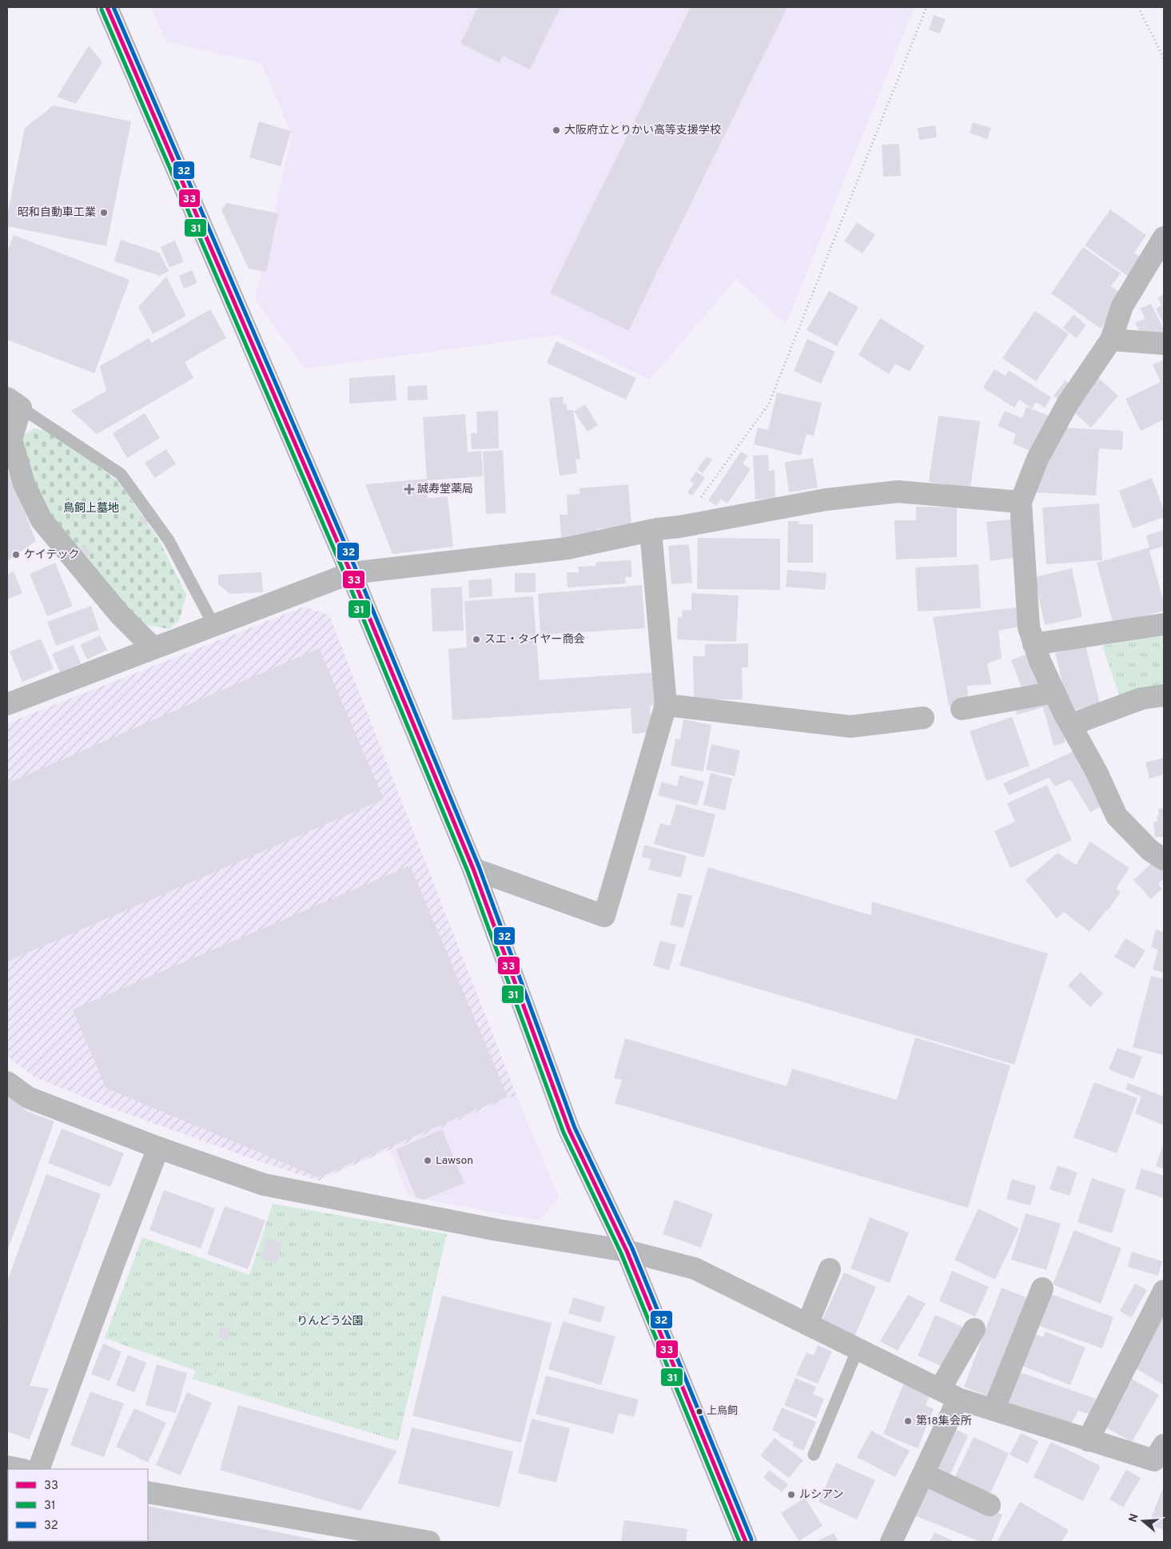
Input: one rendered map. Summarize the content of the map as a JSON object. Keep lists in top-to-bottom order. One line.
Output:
{"parks":["鳥飼上墓地","りんどう公園"],"places":{"other":["大阪府立とりかい高等支援学校","昭和自動車工業","ケイテック","スエ・タイヤー商会","Lawson","上鳥飼","第18集会所","ルシアン"],"health":["誠寿堂薬局"]},"lines":["transit line 33","transit line 32","transit line 31"],"legend":["33","31","32"],"north":"left"}
